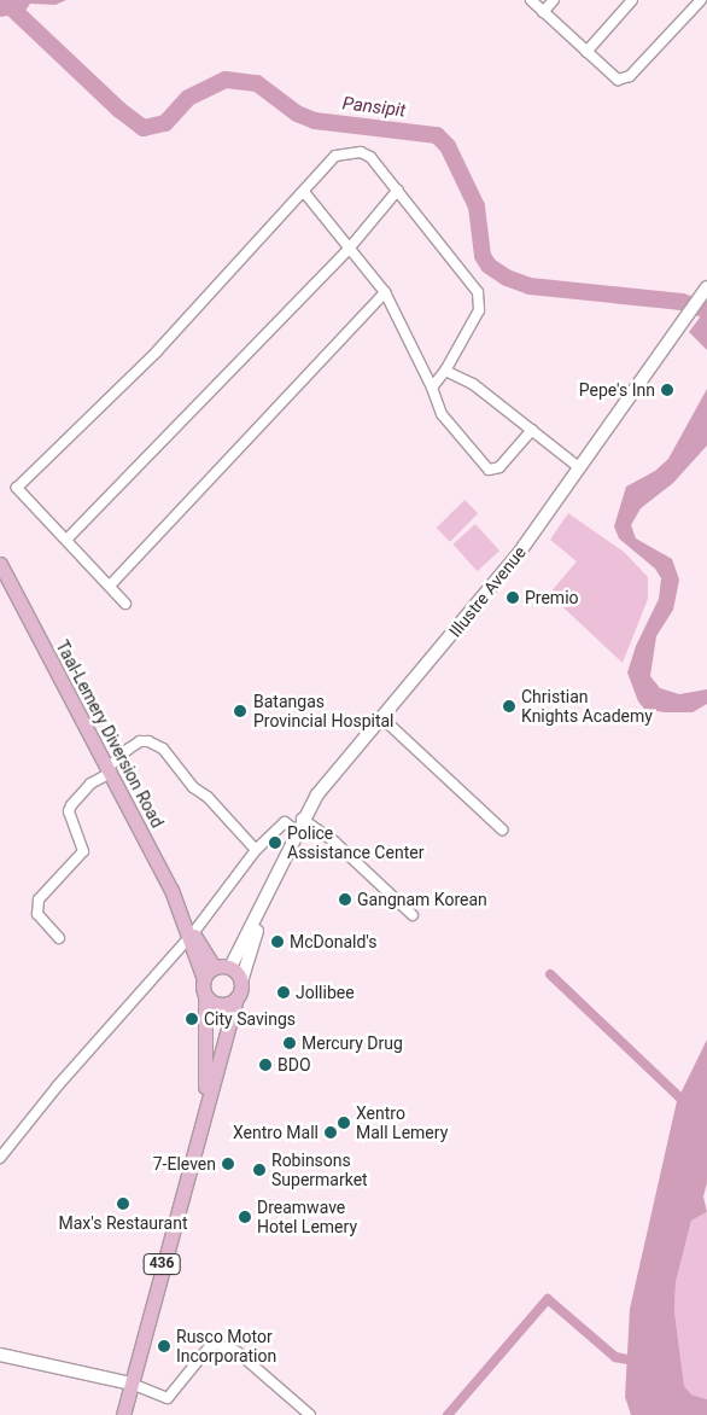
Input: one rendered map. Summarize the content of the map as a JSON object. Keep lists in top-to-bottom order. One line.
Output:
{"streets":{"main road":["Illustre Avenue","Taal-Lemery Diversion Road","436"]},"crossings":[["Illustre Avenue","Taal-Lemery Diversion Road"],["Illustre Avenue","436"],["Taal-Lemery Diversion Road","436"]],"water":["Pansipit"],"places":["Pepe's Inn","Premio","Christian Knights Academy","Batangas Provincial Hospital","Police Assistance Center","Gangnam Korean","McDonald's","Jollibee","City Savings","Mercury Drug","BDO","Xentro Mall Lemery","Xentro Mall","7-Eleven","Robinsons Supermarket","Max's Restaurant","Dreamwave Hotel Lemery","Rusco Motor Incorporation"]}
